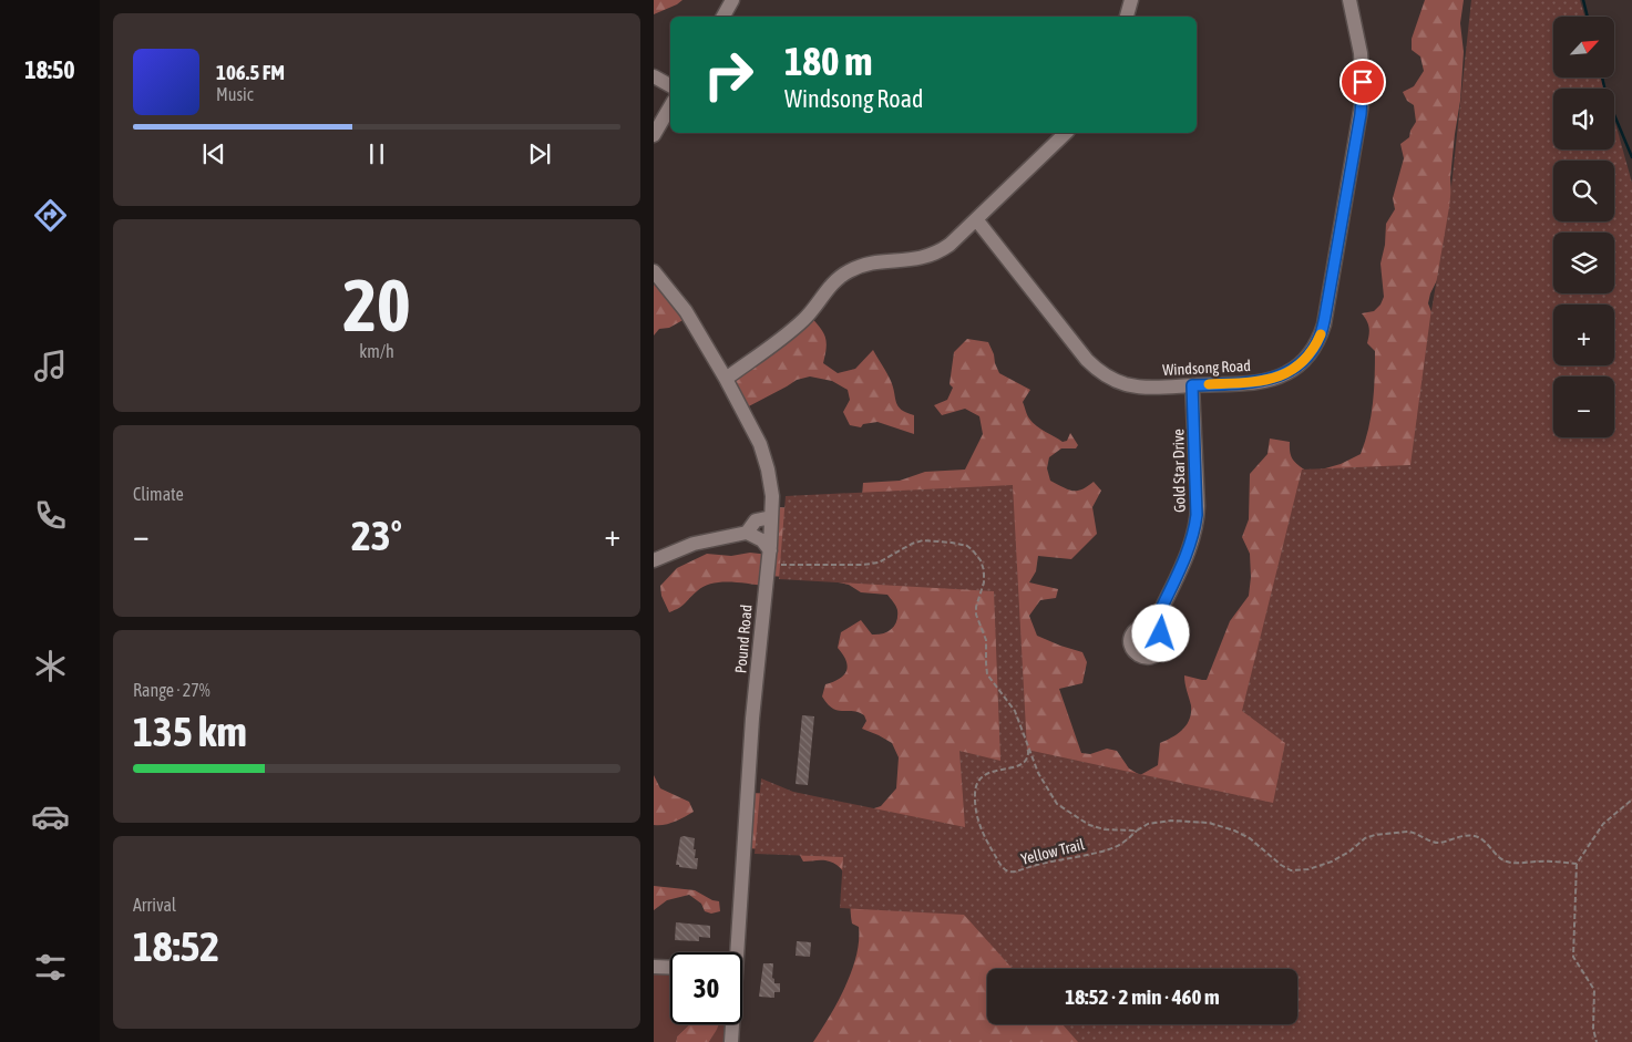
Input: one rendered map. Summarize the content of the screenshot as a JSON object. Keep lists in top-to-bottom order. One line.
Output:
{"streets":{"street":["Windsong Road","Gold Star Drive","Pound Road"],"path":["Yellow Trail"]},"crossings":[["Windsong Road","Gold Star Drive"]],"north":"top right","page":{"tabs":"18:50","map_buttons":["+","−"],"turn":["180 m","Windsong Road"],"song":["106.5 FM","Music"],"tile":[["20","km/h"],"Climate",["Range · 27%","135 km"],["Arrival","18:52"]],"heat":["−","23°","+"],"limit":"30","trip":"18:52 · 2 min · 460 m"}}
